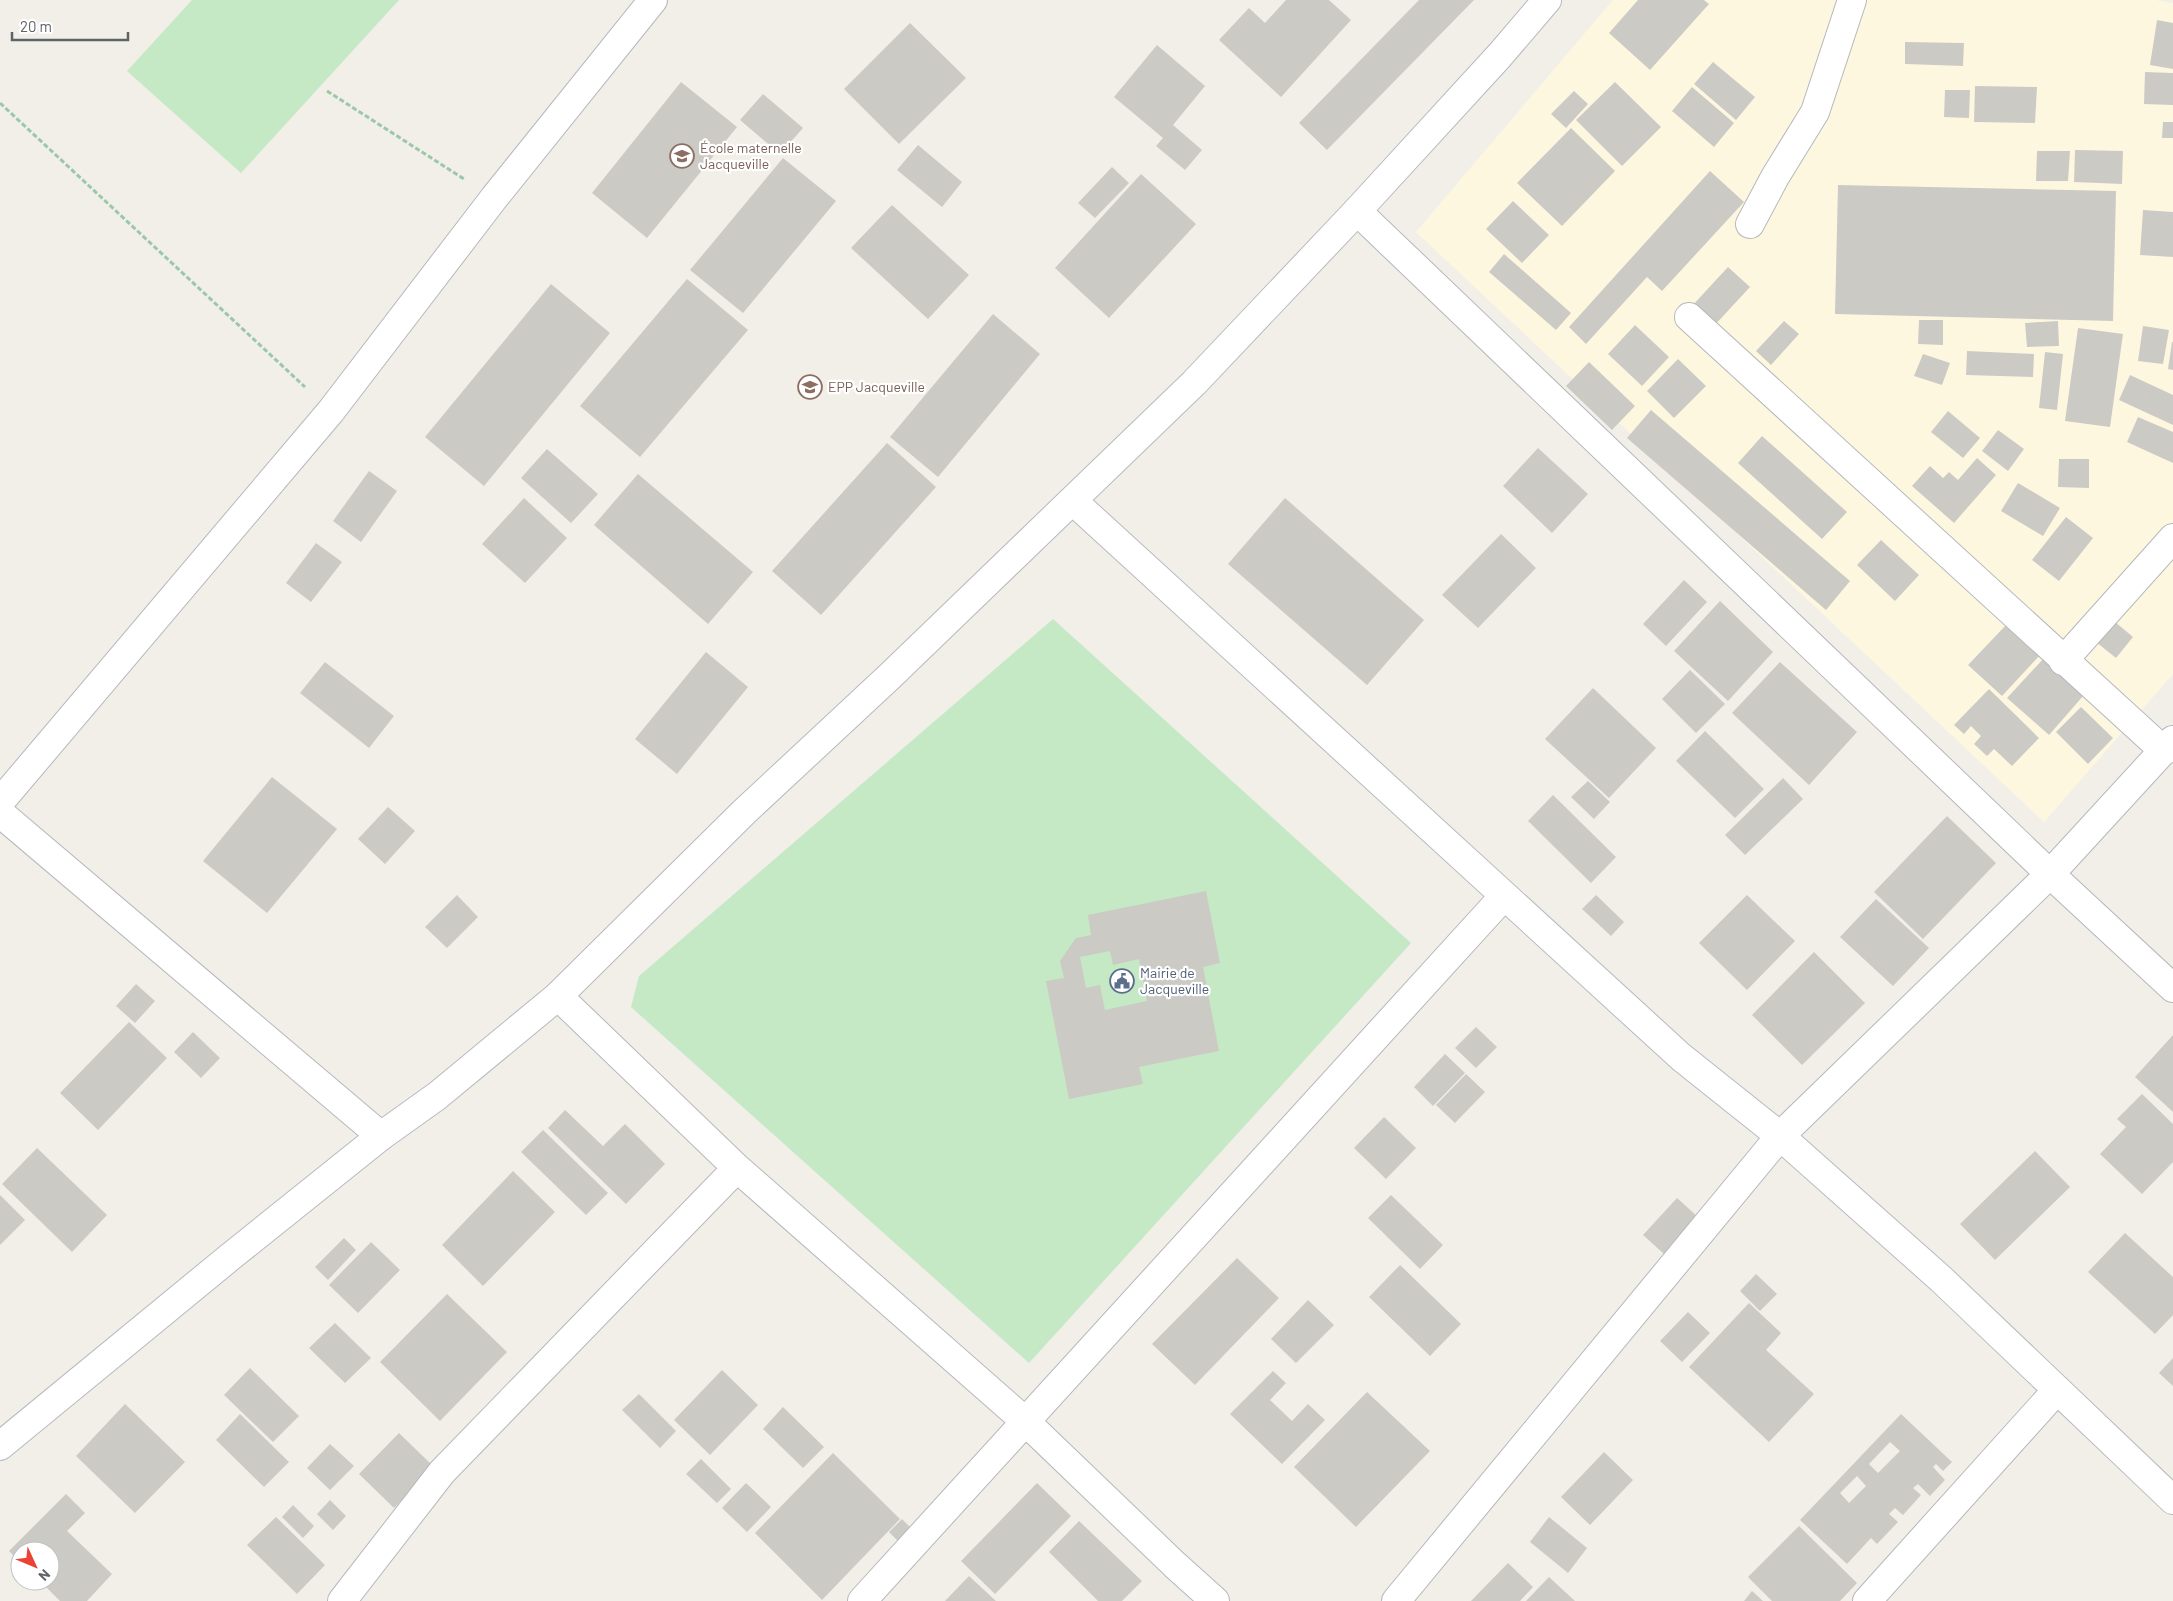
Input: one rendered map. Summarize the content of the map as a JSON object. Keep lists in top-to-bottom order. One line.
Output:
{"places":{"school or university":["École maternelle Jacqueville","EPP Jacqueville"],"public building":["Mairie de Jacqueville"]},"scale_bar":"20 m","north":"bottom right"}
